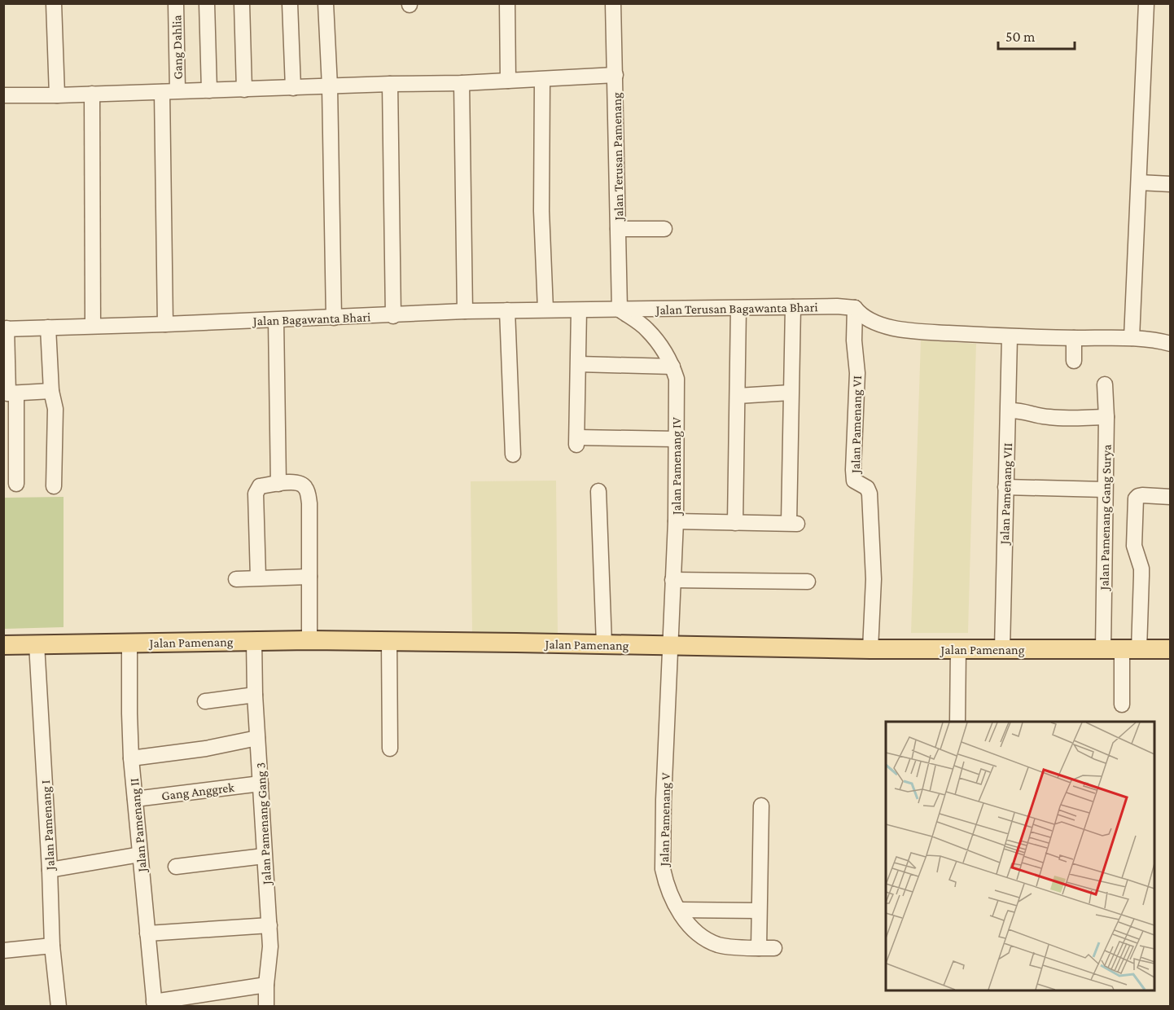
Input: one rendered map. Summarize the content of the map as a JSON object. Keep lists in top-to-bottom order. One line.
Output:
{"streets":{"main road":["Jalan Pamenang"],"street":["Gang Dahlia","Jalan Terusan Pamenang","Jalan Terusan Bagawanta Bhari","Jalan Bagawanta Bhari","Jalan Pamenang VI","Jalan Pamenang IV","Jalan Pamenang VII","Jalan Pamenang Gang Surya","Gang Anggrek","Jalan Pamenang V","Jalan Pamenang Gang 3","Jalan Pamenang I","Jalan Pamenang II"]},"crossings":[["Jalan Terusan Pamenang","Jalan Terusan Bagawanta Bhari"],["Jalan Terusan Pamenang","Jalan Bagawanta Bhari"],["Jalan Terusan Pamenang","Jalan Pamenang IV"],["Jalan Terusan Bagawanta Bhari","Jalan Bagawanta Bhari"],["Jalan Terusan Bagawanta Bhari","Jalan Pamenang VI"],["Jalan Terusan Bagawanta Bhari","Jalan Pamenang IV"],["Jalan Bagawanta Bhari","Jalan Pamenang IV"],["Jalan Pamenang VI","Jalan Pamenang"],["Jalan Pamenang IV","Jalan Pamenang"],["Jalan Pamenang IV","Jalan Pamenang V"],["Jalan Pamenang VII","Jalan Pamenang"],["Jalan Pamenang Gang Surya","Jalan Pamenang"],["Jalan Pamenang","Jalan Pamenang V"],["Jalan Pamenang","Jalan Pamenang Gang 3"],["Jalan Pamenang","Jalan Pamenang I"],["Jalan Pamenang","Jalan Pamenang II"],["Gang Anggrek","Jalan Pamenang Gang 3"],["Gang Anggrek","Jalan Pamenang II"]],"scale_bar":"50 m"}
